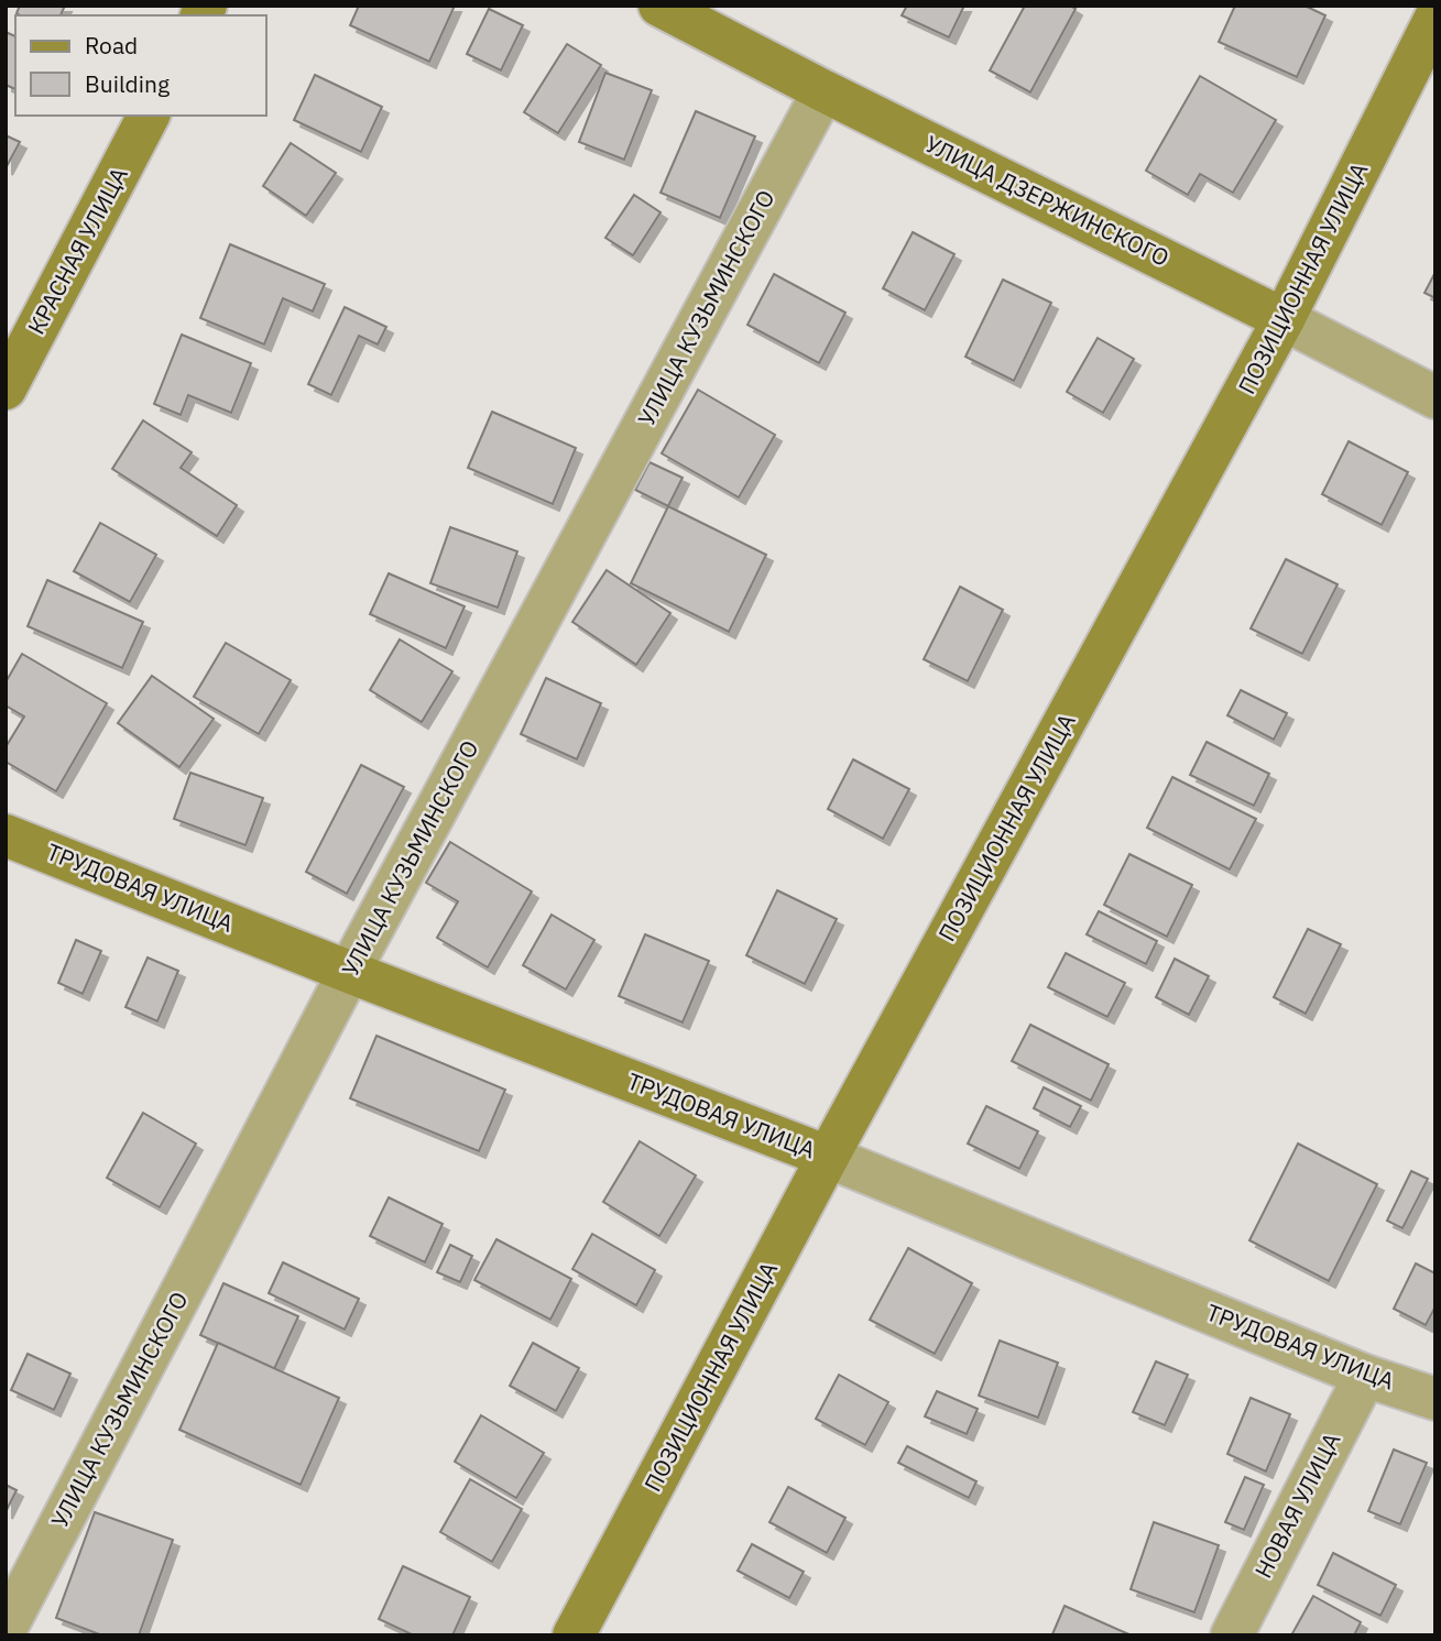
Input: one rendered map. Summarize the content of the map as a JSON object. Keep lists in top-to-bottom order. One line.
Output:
{"streets":{"street":["УЛИЦА ДЗЕРЖИНСКОГО","КРАСНАЯ УЛИЦА","ПОЗИЦИОННАЯ УЛИЦА","УЛИЦА КУЗЬМИНСКОГО","ТРУДОВАЯ УЛИЦА","НОВАЯ УЛИЦА"]},"crossings":[["УЛИЦА ДЗЕРЖИНСКОГО","ПОЗИЦИОННАЯ УЛИЦА"],["УЛИЦА ДЗЕРЖИНСКОГО","УЛИЦА КУЗЬМИНСКОГО"],["ПОЗИЦИОННАЯ УЛИЦА","ТРУДОВАЯ УЛИЦА"],["УЛИЦА КУЗЬМИНСКОГО","ТРУДОВАЯ УЛИЦА"],["ТРУДОВАЯ УЛИЦА","НОВАЯ УЛИЦА"]],"legend":["Road","Building"]}
